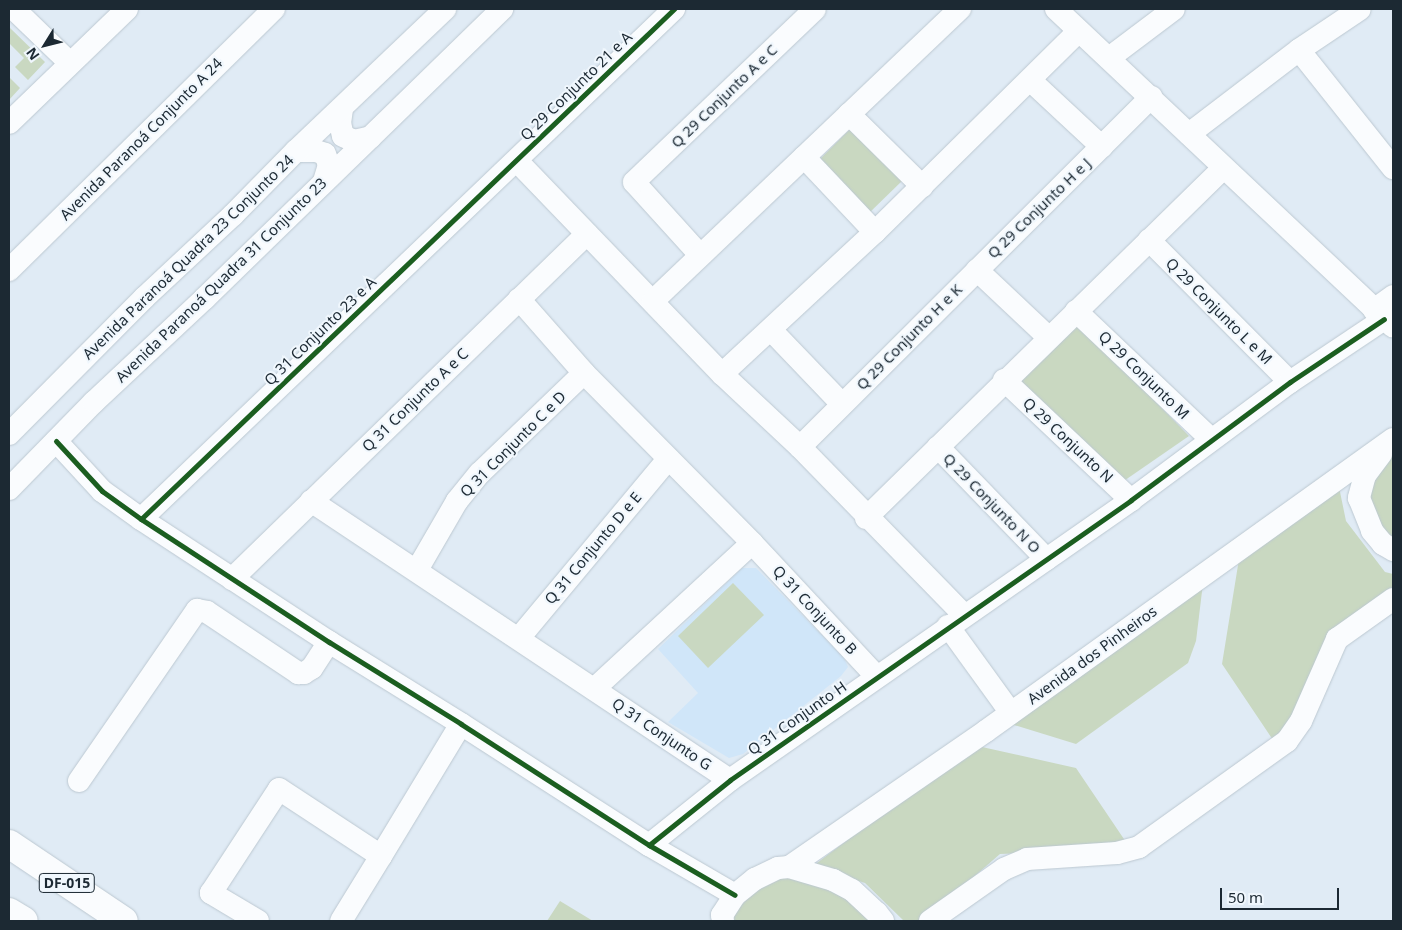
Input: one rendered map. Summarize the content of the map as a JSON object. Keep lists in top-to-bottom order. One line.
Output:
{"streets":{"main road":["DF-015"],"street":["Q 29 Conjunto 21 e A","Q 29 Conjunto A e C","Avenida Paranoá Conjunto A 24","Q 29 Conjunto H e J","Avenida Paranoá Quadra 23 Conjunto 24","Avenida Paranoá Quadra 31 Conjunto 23","Q 29 Conjunto L e M","Q 31 Conjunto 23 e A","Q 29 Conjunto H e K","Q 29 Conjunto M","Q 31 Conjunto A e C","Q 29 Conjunto N","Q 31 Conjunto C e D","Q 29 Conjunto N O","Q 31 Conjunto D e E","Q 31 Conjunto B","Avenida dos Pinheiros","Q 31 Conjunto H","Q 31 Conjunto G"]},"crossings":[["Q 29 Conjunto 21 e A","Q 31 Conjunto 23 e A"],["Q 29 Conjunto H e J","Q 29 Conjunto H e K"],["Q 29 Conjunto L e M","Q 31 Conjunto H"],["Q 29 Conjunto M","Q 31 Conjunto H"],["Q 31 Conjunto A e C","Q 31 Conjunto B"],["Q 31 Conjunto A e C","Q 31 Conjunto G"],["Q 29 Conjunto N","Q 31 Conjunto H"],["Q 31 Conjunto C e D","Q 31 Conjunto B"],["Q 31 Conjunto C e D","Q 31 Conjunto G"],["Q 29 Conjunto N O","Q 31 Conjunto H"],["Q 31 Conjunto D e E","Q 31 Conjunto B"],["Q 31 Conjunto D e E","Q 31 Conjunto G"],["Q 31 Conjunto B","Q 31 Conjunto H"],["Q 31 Conjunto H","Q 31 Conjunto G"]],"scale_bar":"50 m","north":"bottom left"}
